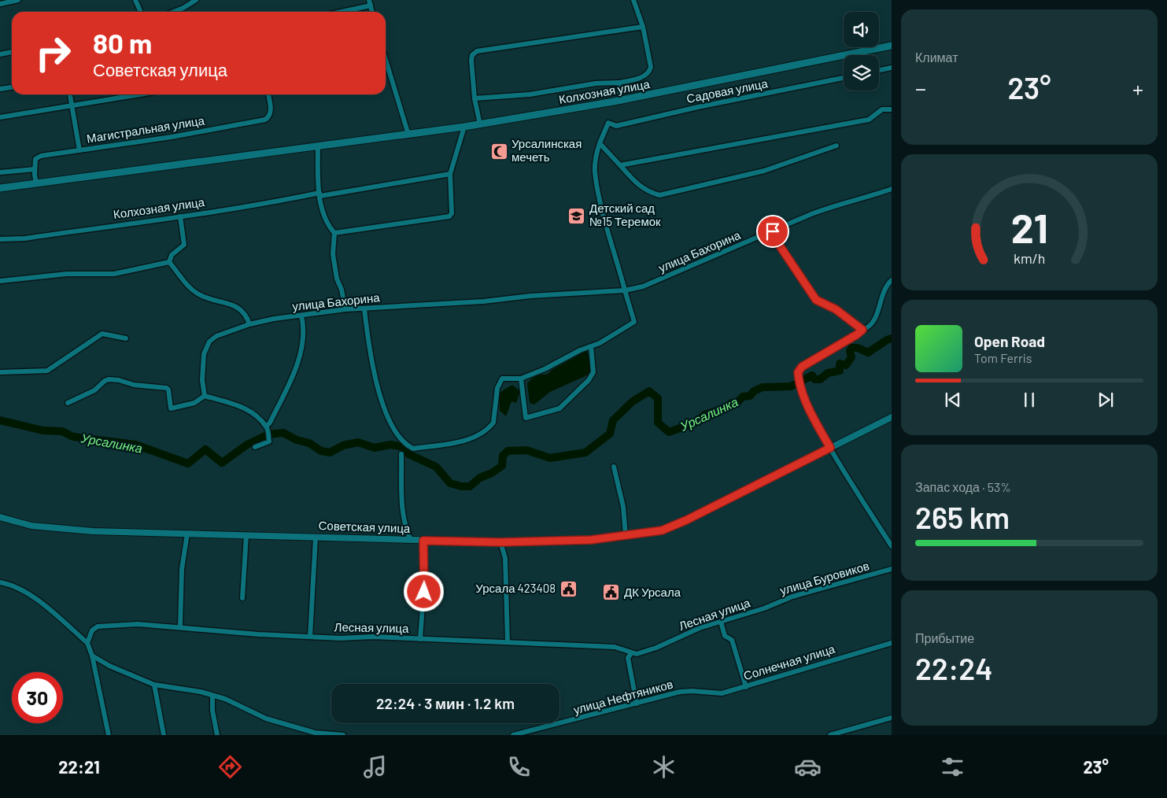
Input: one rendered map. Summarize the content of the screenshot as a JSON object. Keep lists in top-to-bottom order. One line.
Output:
{"streets":{"main road":["Колхозная улица"],"street":["Садовая улица","Магистральная улица","улица Бахорина","Советская улица","улица Буровиков","Лесная улица","Солнечная улица","улица Нефтяников"]},"crossings":[["улица Буровиков","Лесная улица"],["Солнечная улица","улица Нефтяников"]],"water":["Урсалинка"],"places":{"mosque":["Урсалинская мечеть"],"school or university":["Детский сад №15 Теремок"],"public building":["Урсала 423408","ДК Урсала"]},"page":{"tile":["Климат",["Запас хода · 53%","265 km"],["Прибытие","22:24"]],"turn":["80 m","Советская улица"],"heat":["−","23°","+"],"song":["Open Road","Tom Ferris"],"limit":"30","trip":"22:24 · 3 мин · 1.2 km","tabs":["22:21","23°"],"gauge":["21","km/h"]}}
